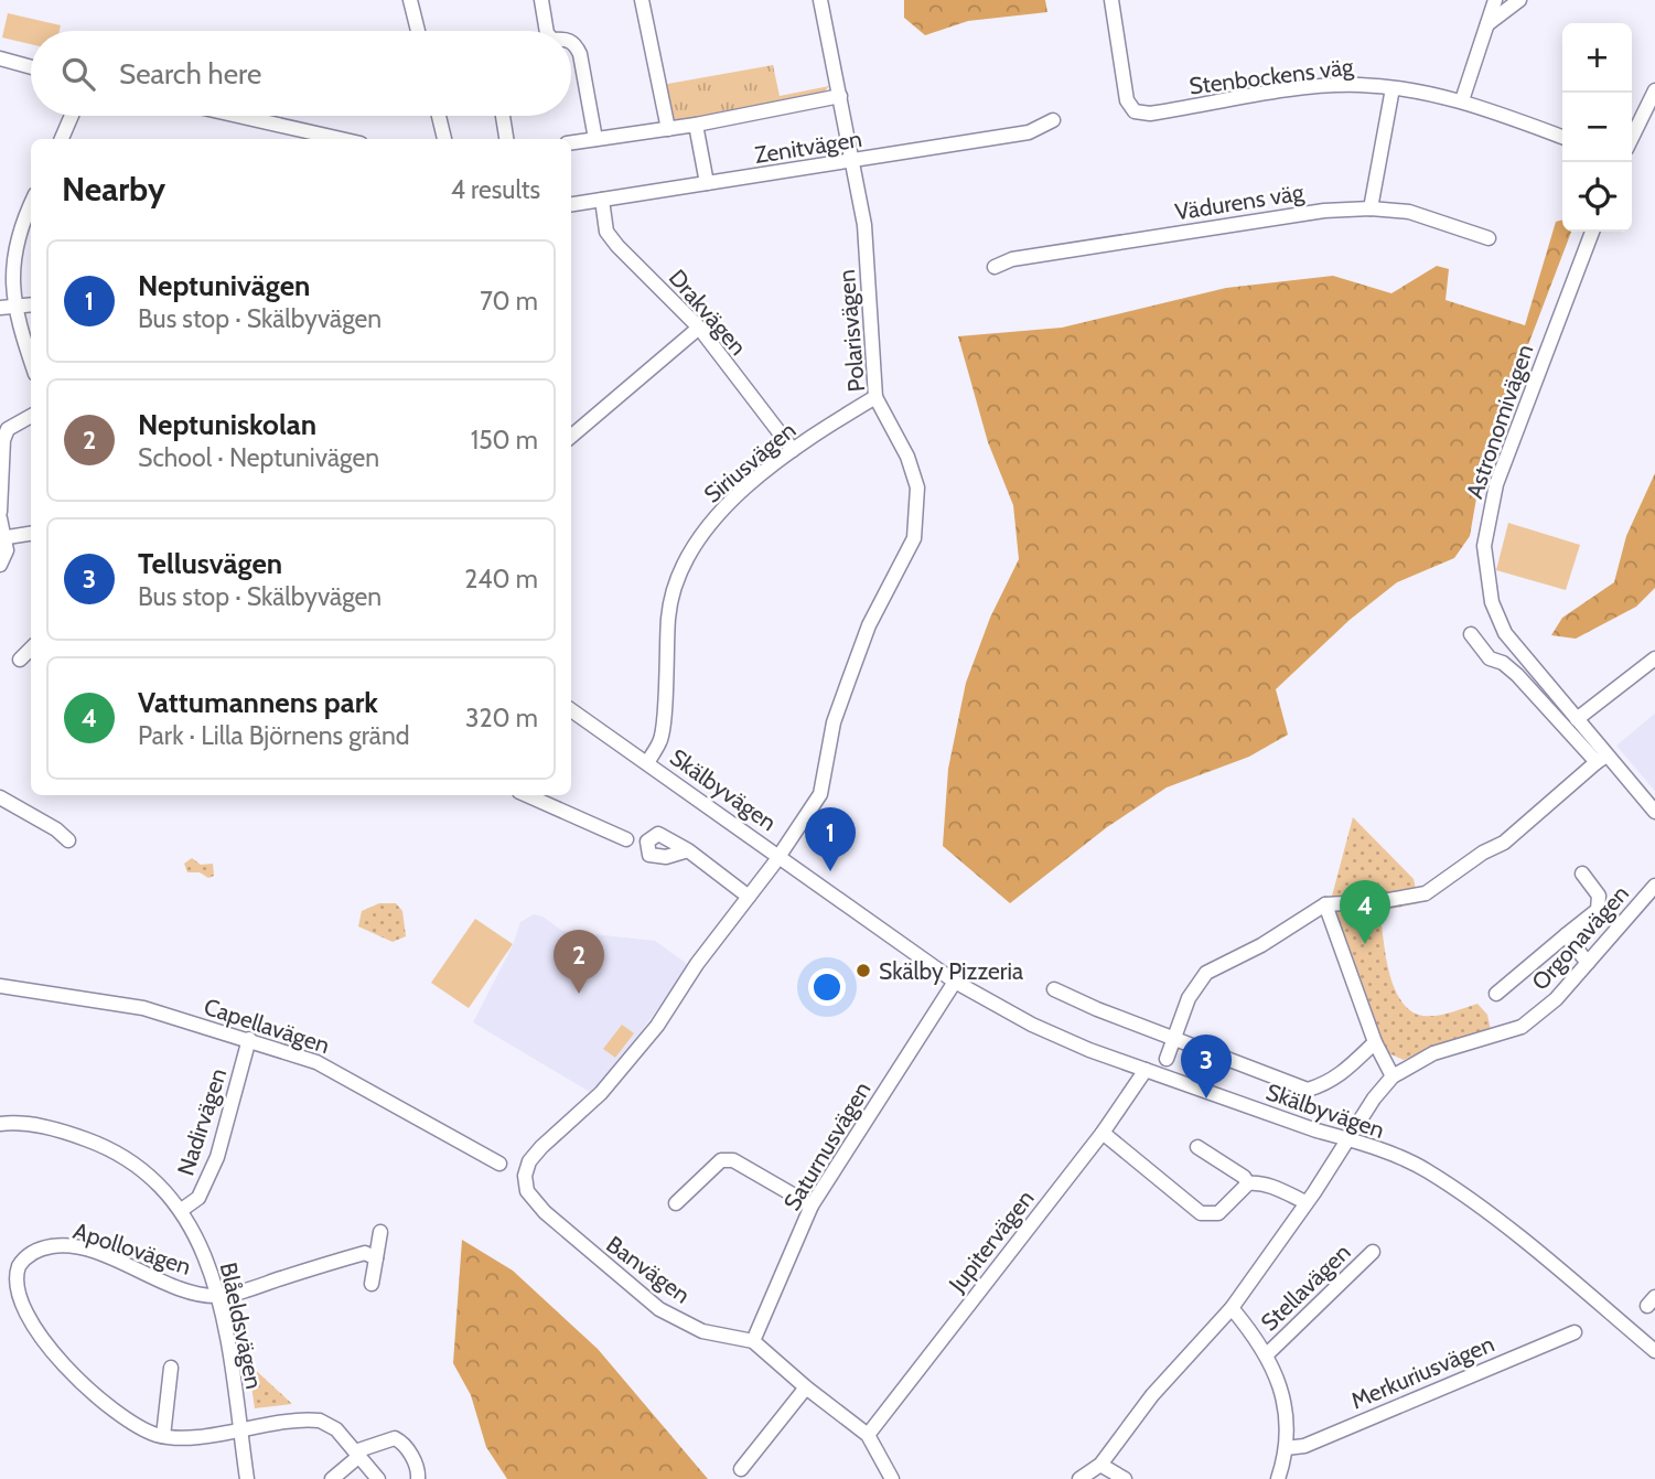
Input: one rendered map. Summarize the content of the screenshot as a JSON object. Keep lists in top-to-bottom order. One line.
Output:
{"streets":{"street":["Stenbockens väg","Zenitvägen","Vädurens väg","Drakvägen","Polarisvägen","Astronomivägen","Siriusvägen","Skälbyvägen","Orgonavägen","Capellavägen","Nadirvägen","Saturnusvägen","Jupitervägen","Apollovägen","Banvägen","Stellavägen","Blåeldsvägen","Merkuriusvägen"]},"crossings":[["Zenitvägen","Drakvägen"],["Zenitvägen","Polarisvägen"],["Drakvägen","Siriusvägen"],["Polarisvägen","Siriusvägen"],["Polarisvägen","Skälbyvägen"],["Polarisvägen","Banvägen"],["Siriusvägen","Skälbyvägen"],["Skälbyvägen","Orgonavägen"],["Skälbyvägen","Saturnusvägen"],["Skälbyvägen","Jupitervägen"],["Capellavägen","Nadirvägen"],["Nadirvägen","Blåeldsvägen"],["Saturnusvägen","Banvägen"],["Apollovägen","Blåeldsvägen"]],"places":["Skälby Pizzeria"],"page":{"map_buttons":["+","−"],"search":"Search here","heading":["Nearby","4 results"],"list":[{"mark":"1","name":"Neptunivägen","note":"Bus stop · Skälbyvägen","value":"70 m"},{"mark":"2","name":"Neptuniskolan","note":"School · Neptunivägen","value":"150 m"},{"mark":"3","name":"Tellusvägen","note":"Bus stop · Skälbyvägen","value":"240 m"},{"mark":"4","name":"Vattumannens park","note":"Park · Lilla Björnens gränd","value":"320 m"}],"pins":["1","4","2","3"]}}
